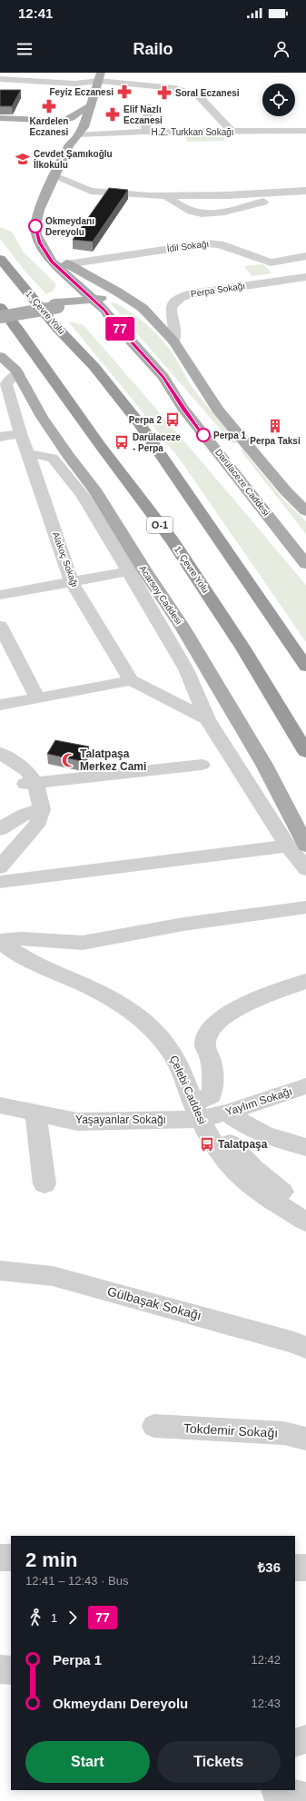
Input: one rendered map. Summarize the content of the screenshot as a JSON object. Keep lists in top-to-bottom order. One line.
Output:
{"streets":{"highway":["1. Çevre Yolu","O-1"],"main road":["Darülaceze Caddesi","Acarsoy Caddesi"],"street":["H.Z. Turkkan Sokağı","İdil Sokağı","Perpa Sokağı","Alakoç Sokağı","Çelebi Caddesi","Yaylım Sokağı","Yaşayanlar Sokağı","Gülbaşak Sokağı","Tokdemir Sokağı"]},"crossings":[["H.Z. Turkkan Sokağı","Darülaceze Caddesi"],["İdil Sokağı","Darülaceze Caddesi"],["Perpa Sokağı","Darülaceze Caddesi"],["Alakoç Sokağı","Acarsoy Caddesi"],["Çelebi Caddesi","Yaylım Sokağı"],["Çelebi Caddesi","Yaşayanlar Sokağı"],["Yaylım Sokağı","Yaşayanlar Sokağı"]],"places":{"pharmacy":["Feyiz Eczanesi","Soral Eczanesi","Kardelen Eczanesi","Elif Nazlı Eczanesi"],"school or university":["Cevdet Şamıkoğlu İlkokulu"],"other":["Okmeydanı Dereyolu","Perpa 1"],"bus stop":["Perpa 2","Darülaceze - Perpa","Talatpaşa"],"building":["Perpa Taksi"],"mosque":["Talatpaşa Merkez Cami"]},"lines":["bus line 77"],"page":{"status":"12:41","header":"Railo","on_map":"77","heading":["2 min","12:41 – 12:43 · Bus","₺36"],"legs":["1","77"],"list":[{"name":"Perpa 1","value":"12:42"},{"name":"Okmeydanı Dereyolu","value":"12:43"}],"buttons":["Start","Tickets"]}}
